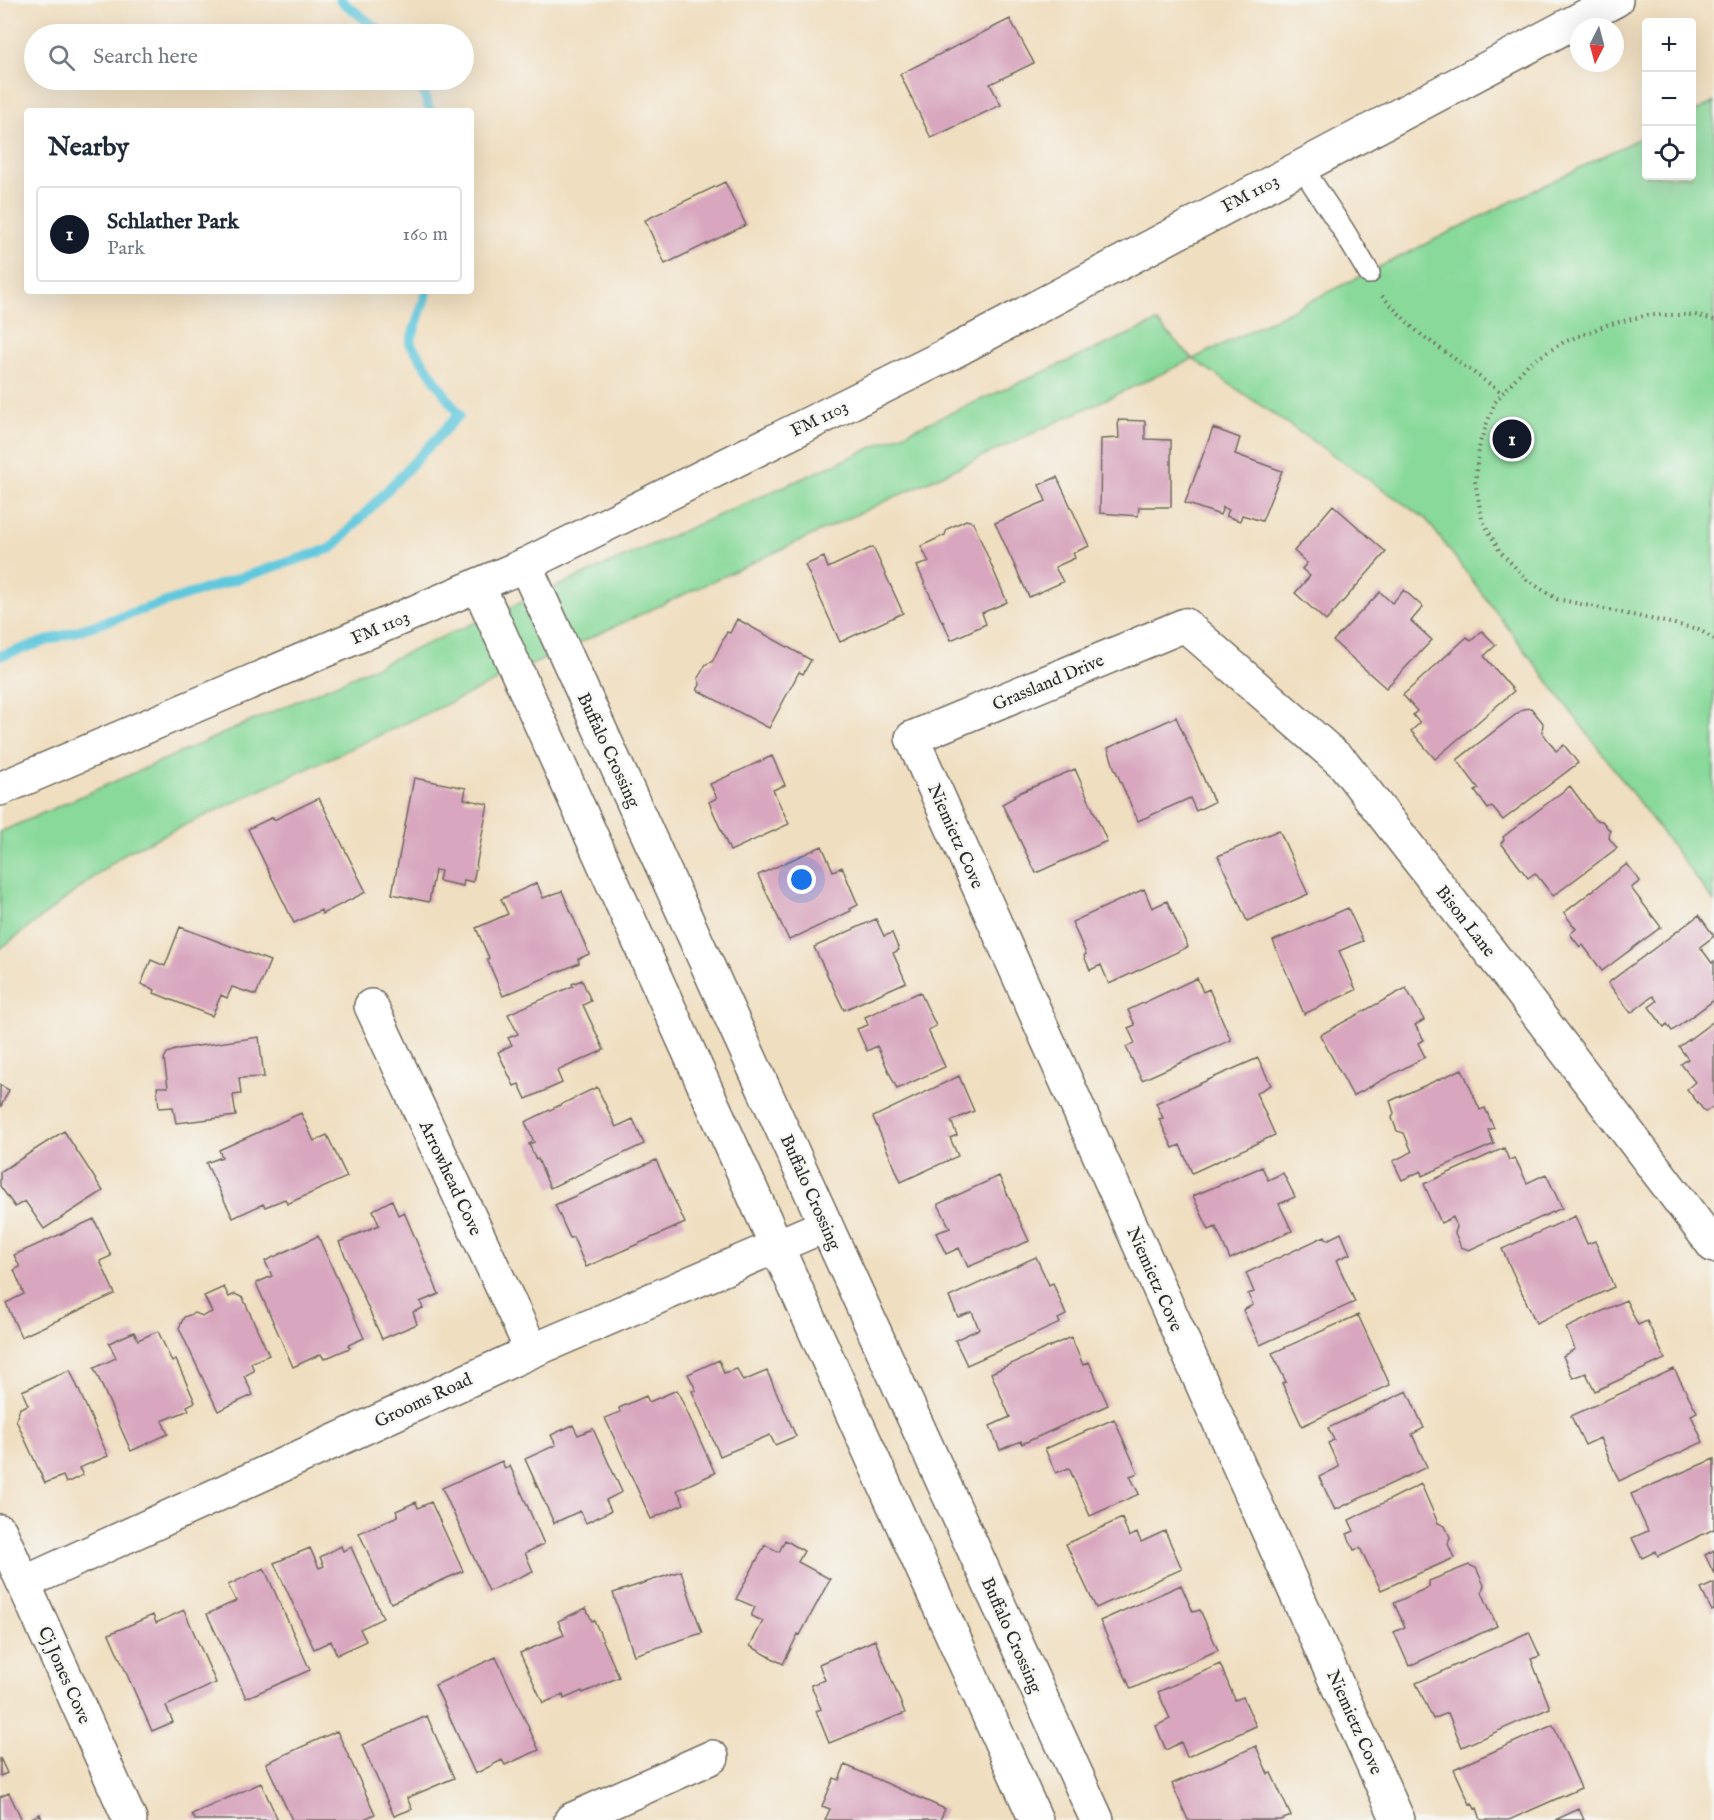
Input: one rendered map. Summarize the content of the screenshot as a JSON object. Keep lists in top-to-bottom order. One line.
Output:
{"streets":{"street":["FM 1103","Grassland Drive","Buffalo Crossing","Niemietz Cove","Bison Lane","Arrowhead Cove","Grooms Road","Cj Jones Cove"]},"crossings":[["FM 1103","Buffalo Crossing"],["Grassland Drive","Niemietz Cove"],["Grassland Drive","Bison Lane"],["Buffalo Crossing","Grooms Road"],["Arrowhead Cove","Grooms Road"],["Grooms Road","Cj Jones Cove"]],"north":"bottom","page":{"map_buttons":["+","−"],"search":"Search here","heading":"Nearby","list":[{"mark":"1","name":"Schlather Park","note":"Park","value":"160 m"}],"pins":"1"}}
